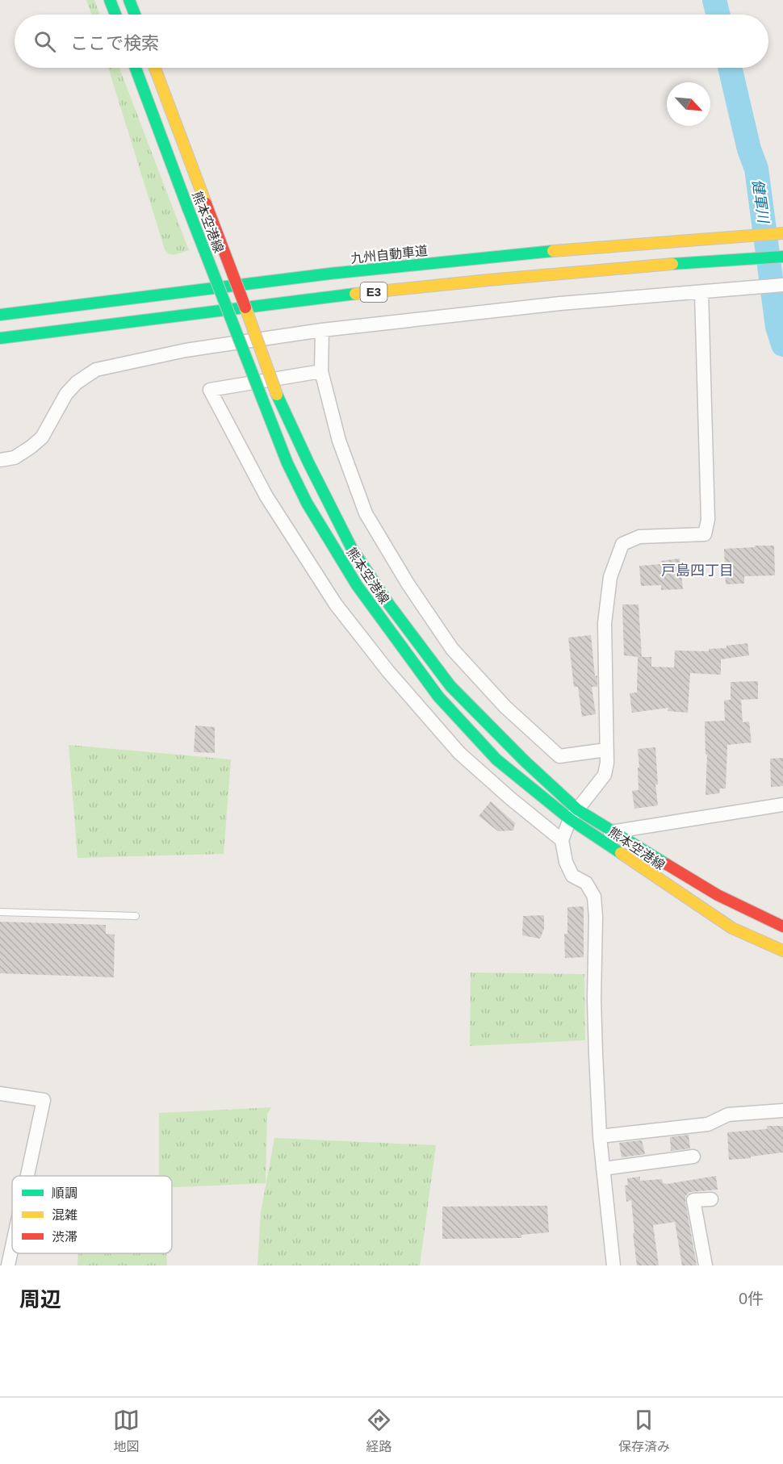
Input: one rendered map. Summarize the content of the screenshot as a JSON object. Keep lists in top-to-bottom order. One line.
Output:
{"streets":{"main road":["熊本空港線","九州自動車道","E3"]},"districts":["戸島四丁目"],"water":["健軍川"],"legend":["順調","混雑","渋滞"],"north":"bottom right","page":{"search":"ここで検索","heading":["周辺","0件"],"nav":["地図","経路","保存済み"]}}
